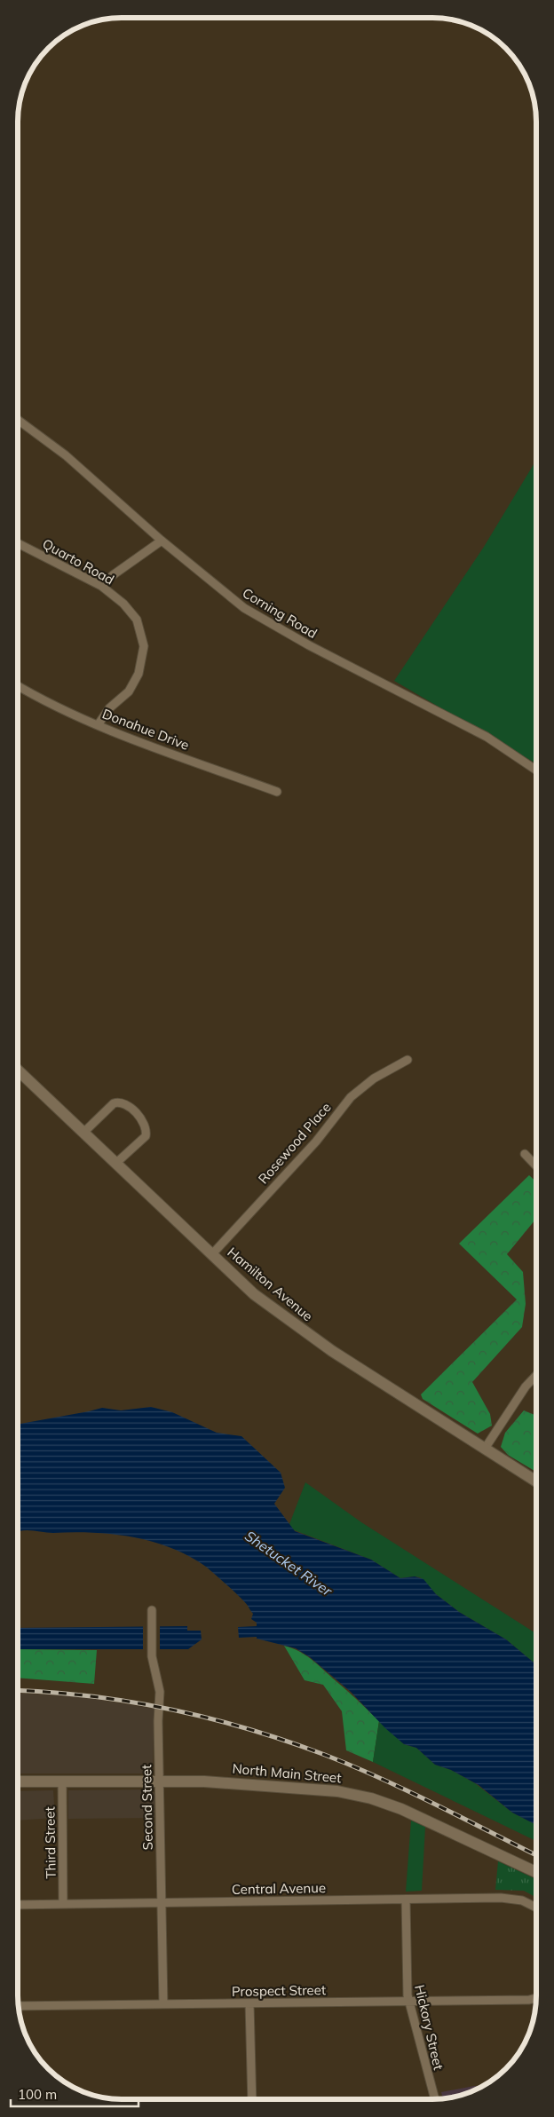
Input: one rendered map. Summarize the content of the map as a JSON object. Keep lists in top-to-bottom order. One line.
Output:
{"streets":{"main road":["Hamilton Avenue","North Main Street"],"street":["Quarto Road","Corning Road","Donahue Drive","Rosewood Place","Second Street","Third Street","Central Avenue","Prospect Street","Hickory Street"]},"crossings":[["Quarto Road","Donahue Drive"],["Rosewood Place","Hamilton Avenue"],["North Main Street","Second Street"],["North Main Street","Third Street"],["Second Street","Central Avenue"],["Second Street","Prospect Street"],["Third Street","Central Avenue"],["Central Avenue","Hickory Street"],["Prospect Street","Hickory Street"]],"water":["Shetucket River"],"scale_bar":"100 m"}
